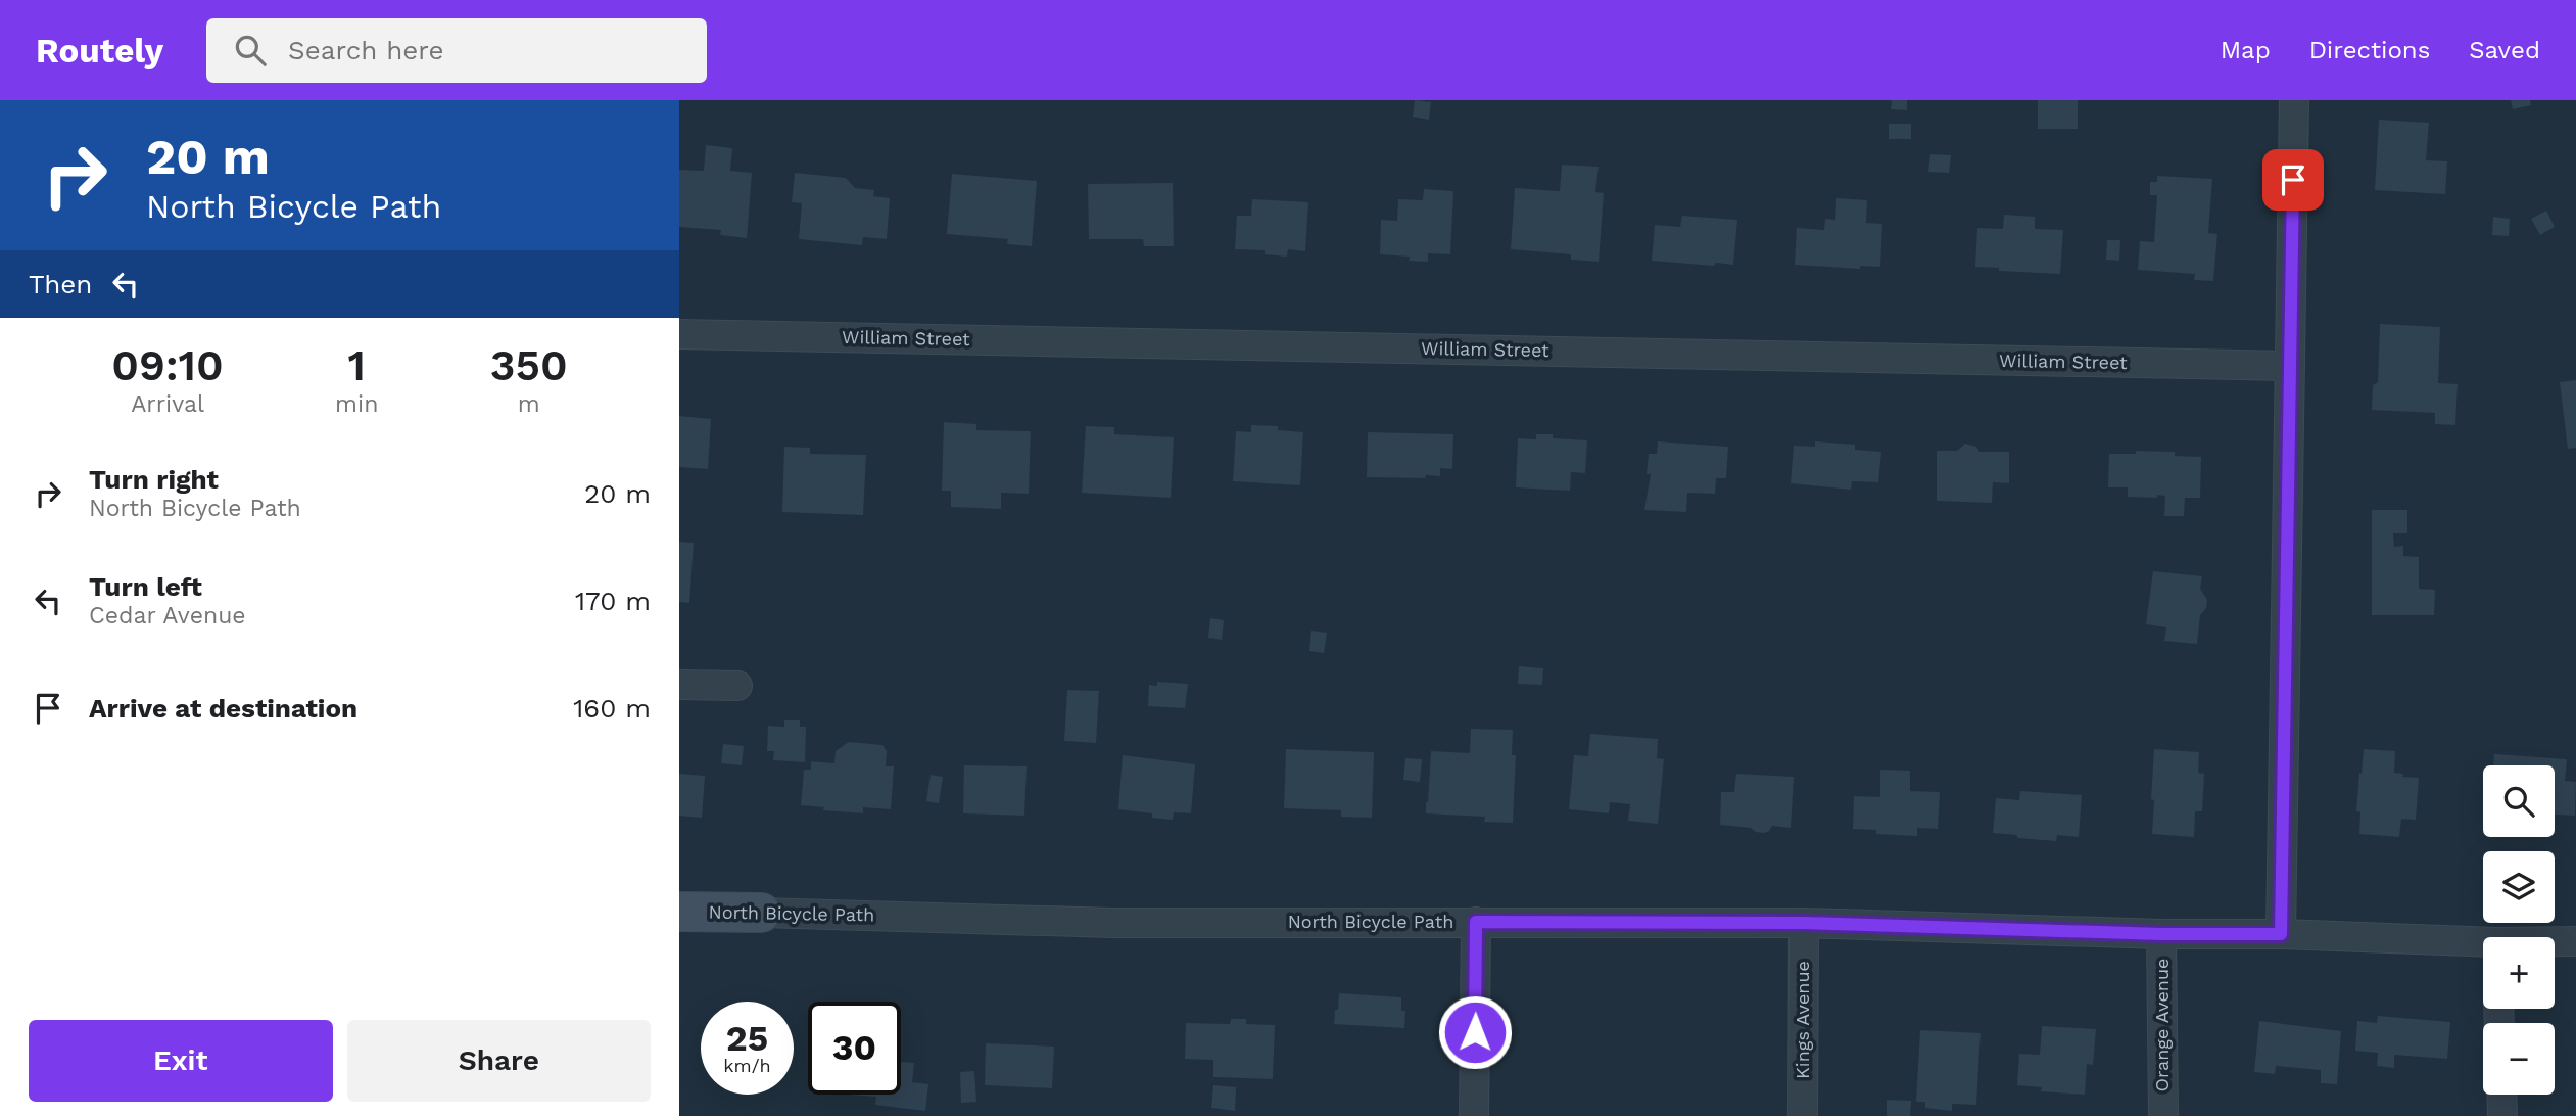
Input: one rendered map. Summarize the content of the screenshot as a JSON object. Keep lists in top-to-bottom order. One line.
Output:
{"streets":{"street":["William Street","North Bicycle Path","Kings Avenue","Orange Avenue"]},"crossings":[["North Bicycle Path","Kings Avenue"],["North Bicycle Path","Orange Avenue"]],"page":{"header":"Routely","search":"Search here","nav":["Map","Directions","Saved"],"turn":["20 m","North Bicycle Path"],"then":"Then","eta":["09:10","Arrival","1","min","350","m"],"list":[{"name":"Turn right","note":"North Bicycle Path","value":"20 m"},{"name":"Turn left","note":"Cedar Avenue","value":"170 m"},{"name":"Arrive at destination","value":"160 m"}],"map_buttons":["+","−"],"speed":"25 km/h","limit":"30","buttons":["Exit","Share"]}}
